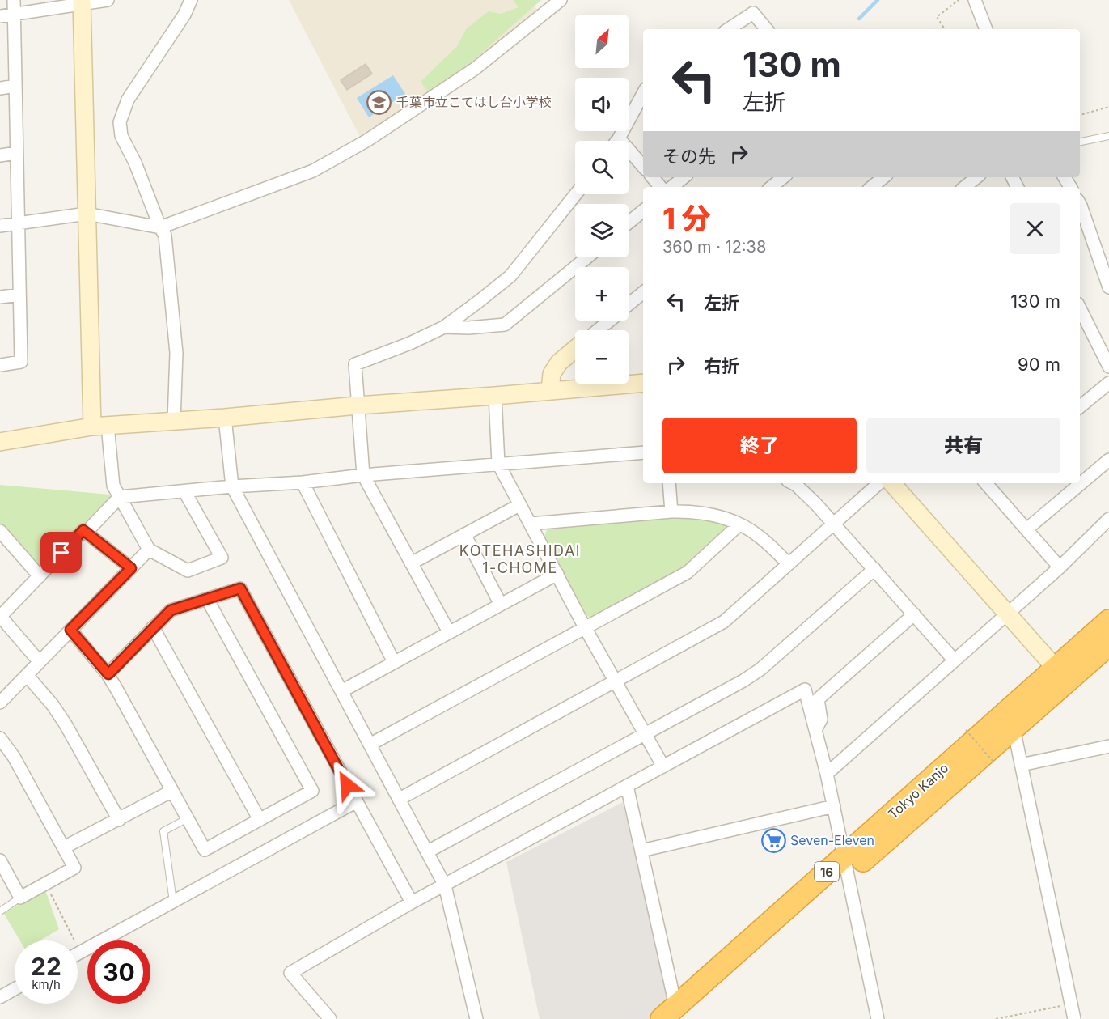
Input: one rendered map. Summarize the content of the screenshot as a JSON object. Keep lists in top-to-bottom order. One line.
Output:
{"streets":{"highway":["Tokyo Kanjo","16"]},"districts":["KOTEHASHIDAI 1-CHOME"],"places":{"school or university":["千葉市立こてはし台小学校"],"supermarket":["Seven-Eleven"]},"north":"top right","page":{"map_buttons":["+","−"],"turn":["130 m","左折"],"then":"その先","heading":["1 分","360 m · 12:38"],"list":[{"name":"左折","value":"130 m"},{"name":"右折","value":"90 m"}],"buttons":["終了","共有"],"speed":"22 km/h","limit":"30"}}
